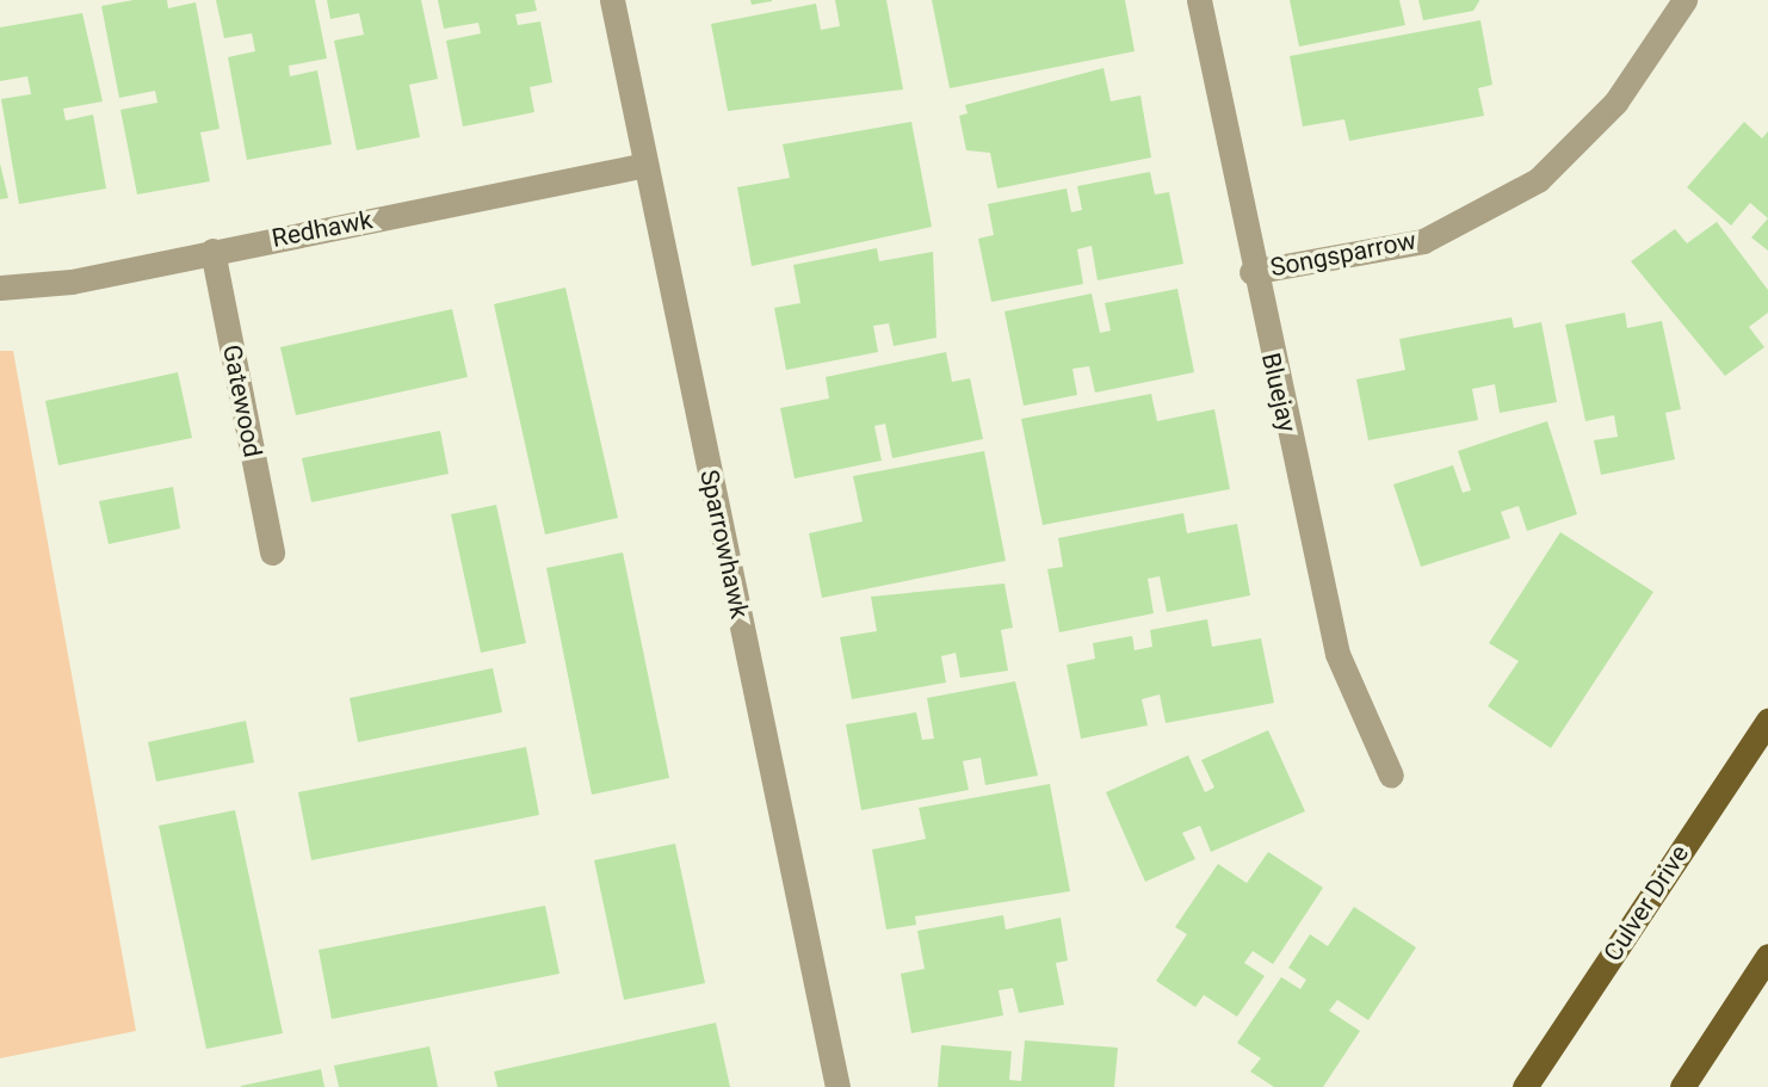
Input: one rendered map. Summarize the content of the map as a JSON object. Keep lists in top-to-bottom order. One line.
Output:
{"streets":{"main road":["Culver Drive"],"street":["Redhawk","Songsparrow","Bluejay","Gatewood","Sparrowhawk"]},"crossings":[["Redhawk","Gatewood"],["Redhawk","Sparrowhawk"],["Songsparrow","Bluejay"]]}
